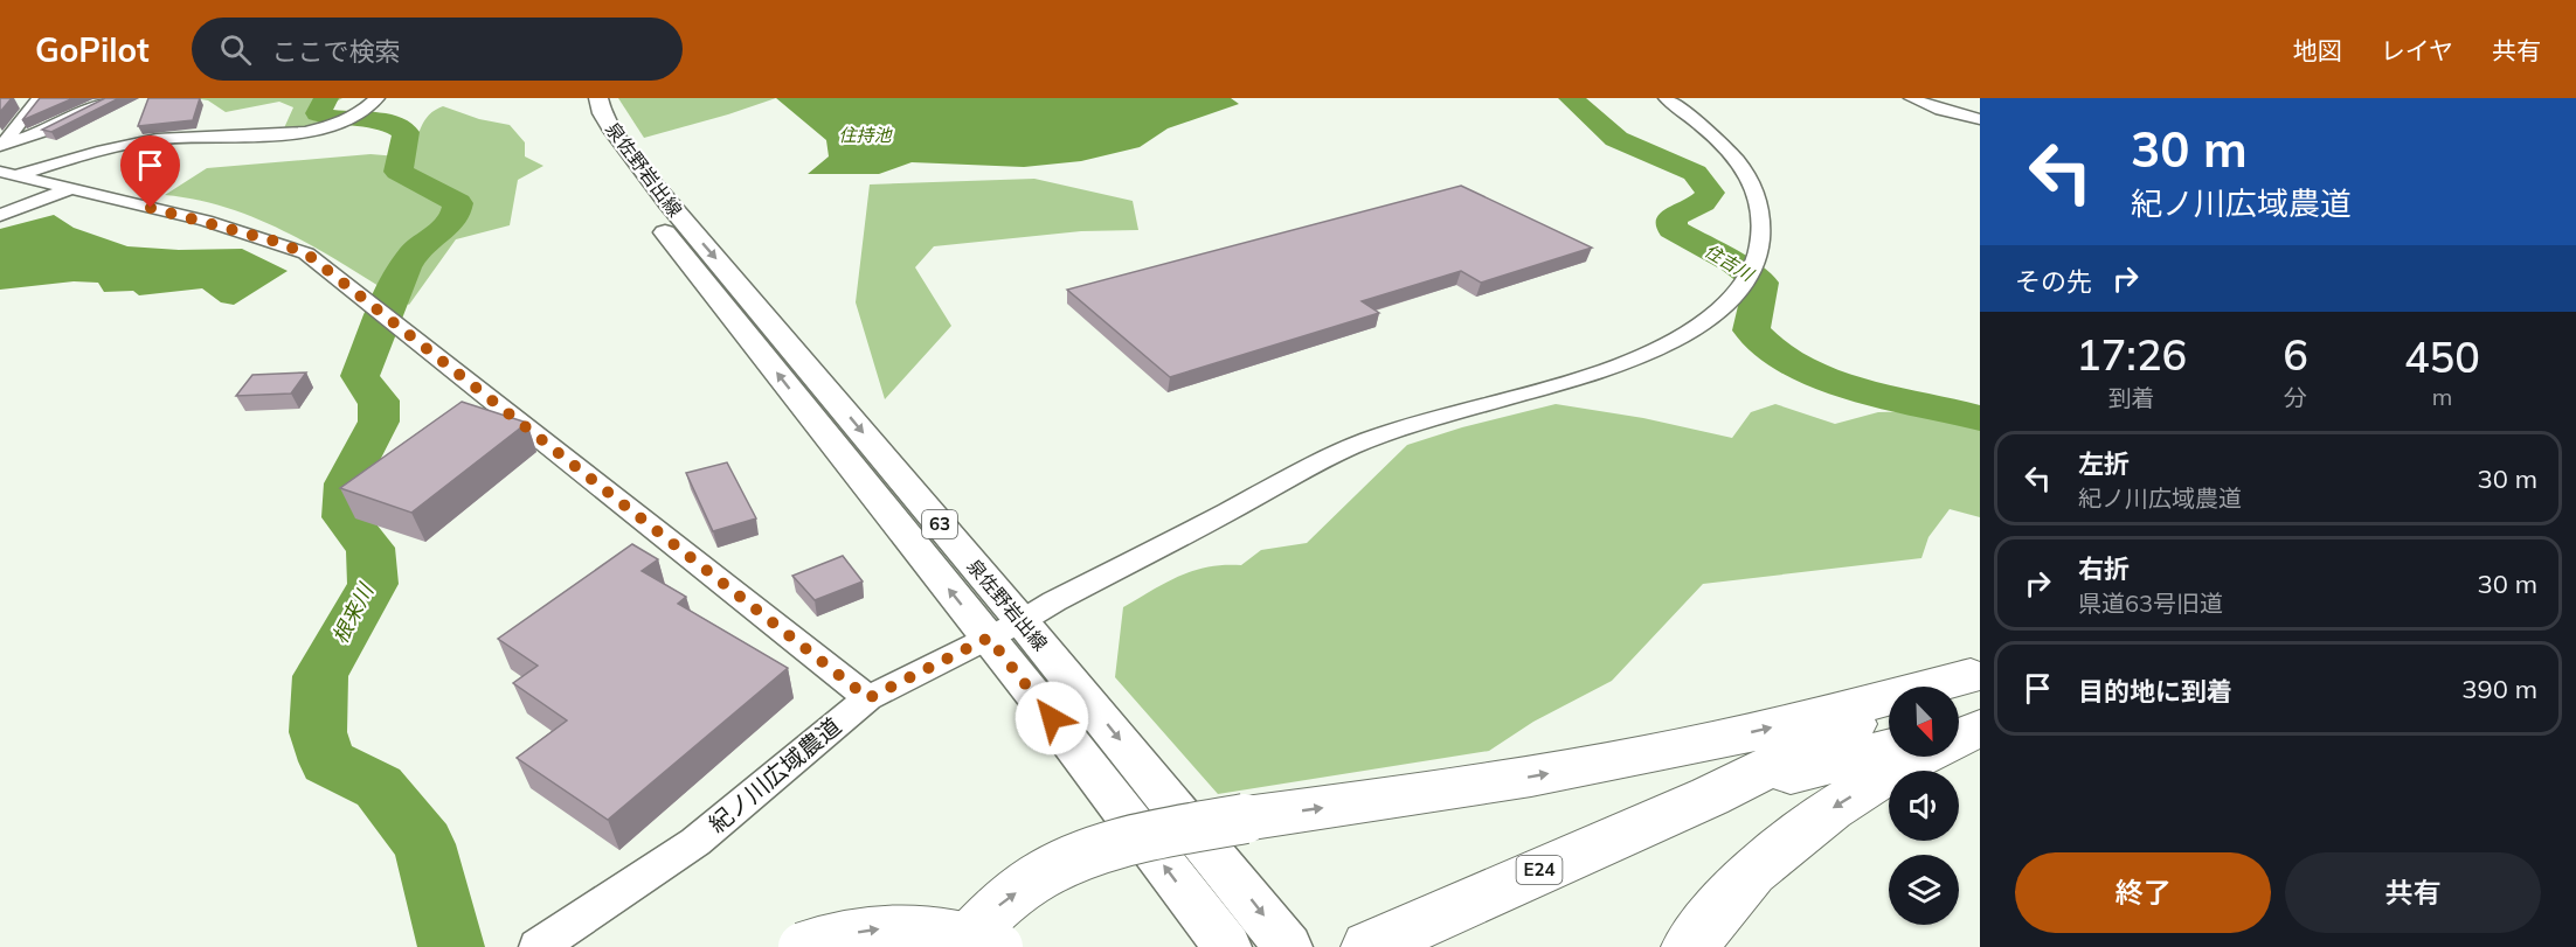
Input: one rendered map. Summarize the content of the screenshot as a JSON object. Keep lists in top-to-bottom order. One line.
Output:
{"streets":{"highway":["E24"],"main road":["泉佐野岩出線","63"],"street":["紀ノ川広域農道"]},"crossings":[["泉佐野岩出線","紀ノ川広域農道"]],"water":["住持池","住吉川","根来川"],"north":"bottom right","page":{"header":"GoPilot","search":"ここで検索","nav":["地図","レイヤ","共有"],"turn":["30 m","紀ノ川広域農道"],"then":"その先","eta":["17:26","到着","6","分","450","m"],"list":[{"name":"左折","note":"紀ノ川広域農道","value":"30 m"},{"name":"右折","note":"県道63号旧道","value":"30 m"},{"name":"目的地に到着","value":"390 m"}],"buttons":["終了","共有"]}}
